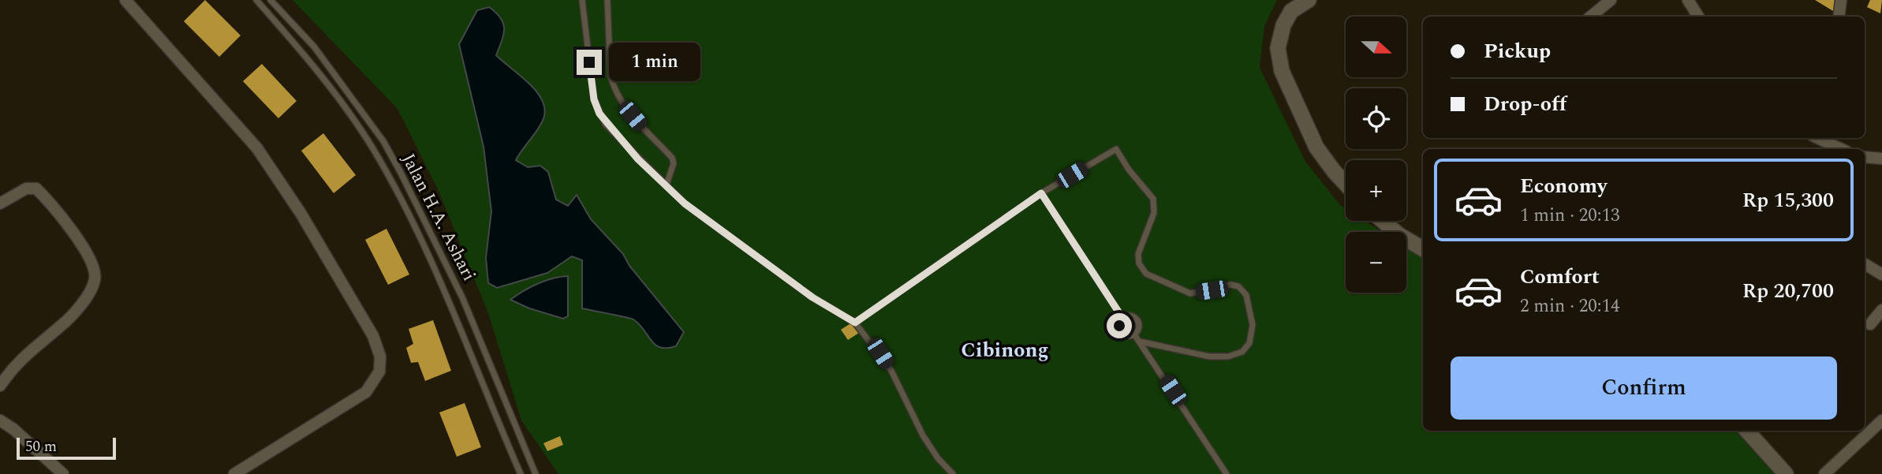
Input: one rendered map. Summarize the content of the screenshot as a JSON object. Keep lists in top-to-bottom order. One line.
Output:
{"streets":{"lane":["Jalan H.A. Ashari"]},"districts":["Cibinong"],"scale_bar":"50 m","north":"right","page":{"map_buttons":["+","−"],"banner":["Pickup","Drop-off"],"bubble":"1 min","list":[{"name":"Economy","note":"1 min · 20:13","value":"Rp 15,300"},{"name":"Comfort","note":"2 min · 20:14","value":"Rp 20,700"}],"buttons":"Confirm","scale":"50 m"}}
